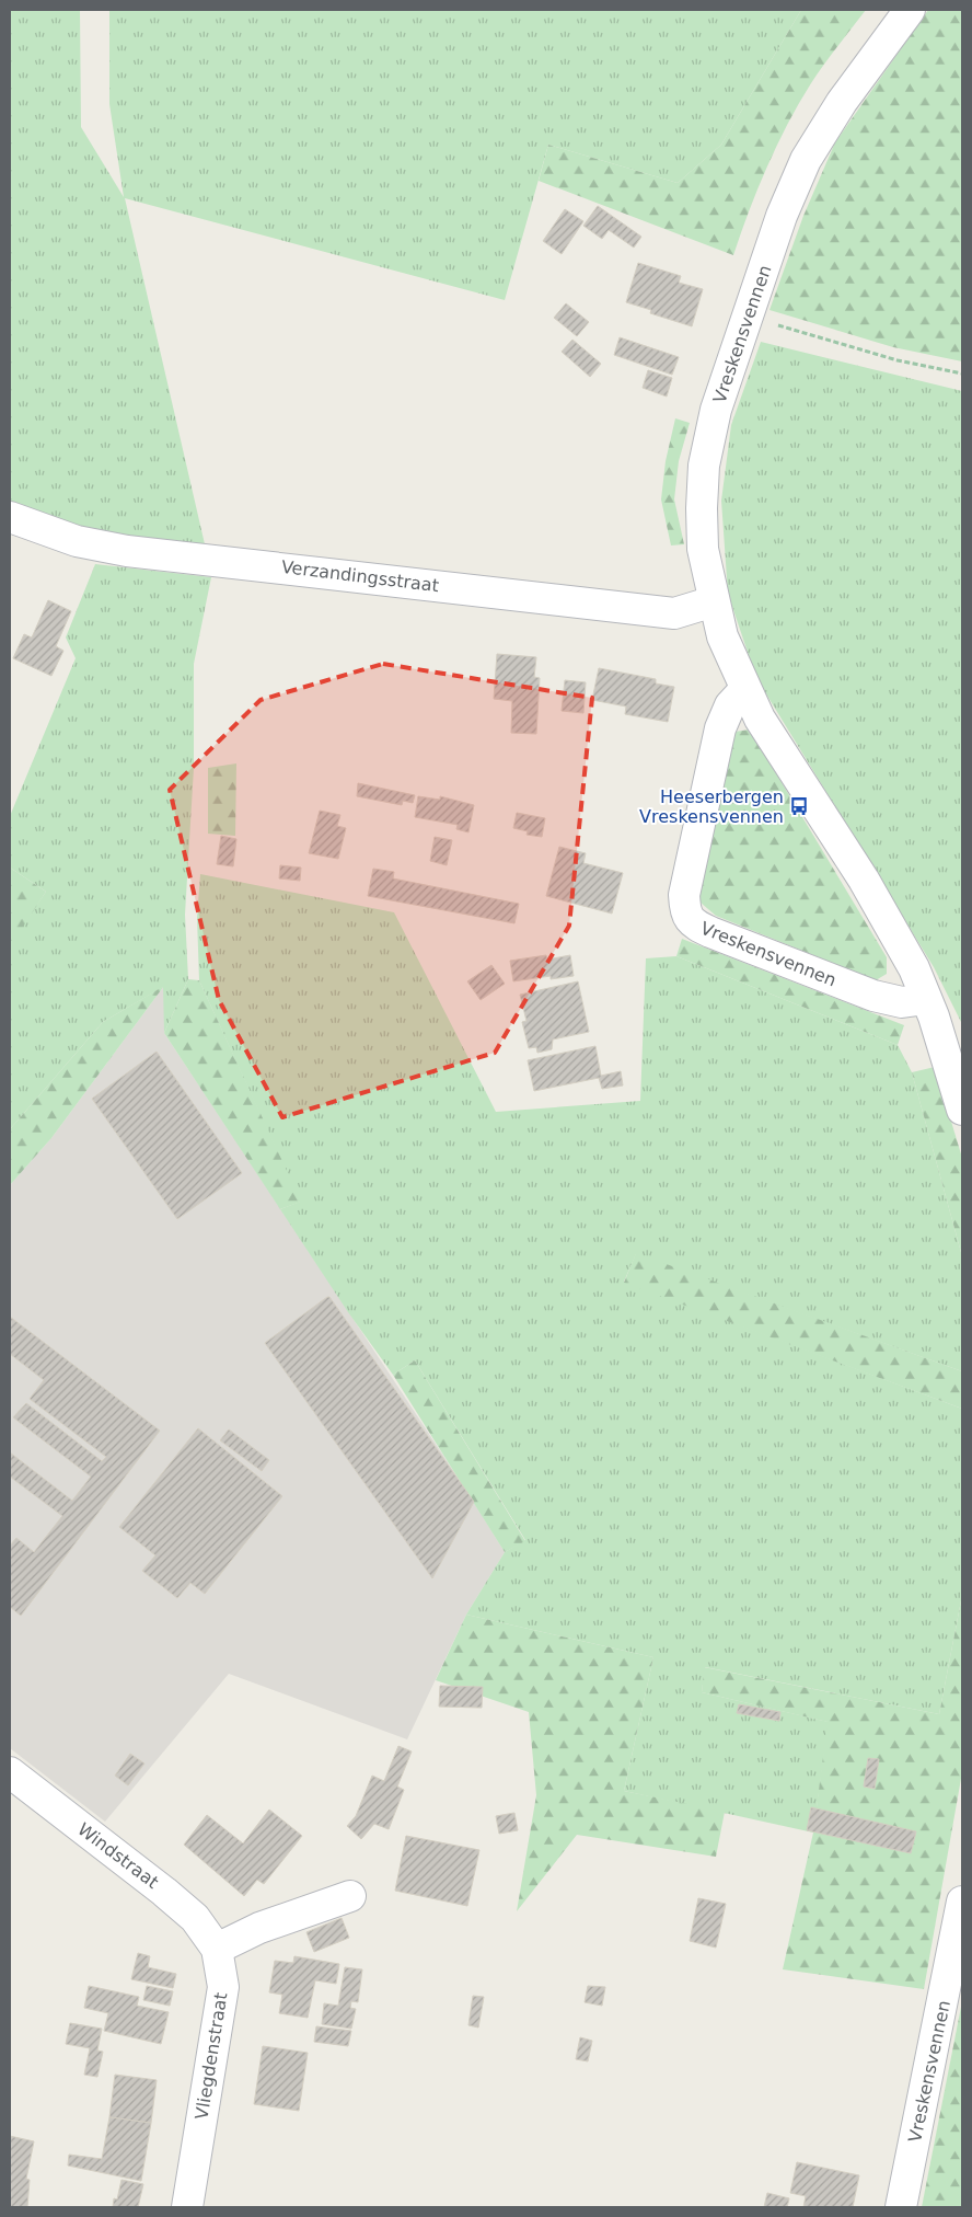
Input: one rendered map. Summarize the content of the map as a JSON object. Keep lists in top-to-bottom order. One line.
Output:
{"streets":{"street":["Vreskensvennen","Verzandingsstraat","Windstraat","Vliegdenstraat"]},"crossings":[["Vreskensvennen","Verzandingsstraat"],["Windstraat","Vliegdenstraat"]],"places":{"bus stop":["Heeserbergen Vreskensvennen"]}}
